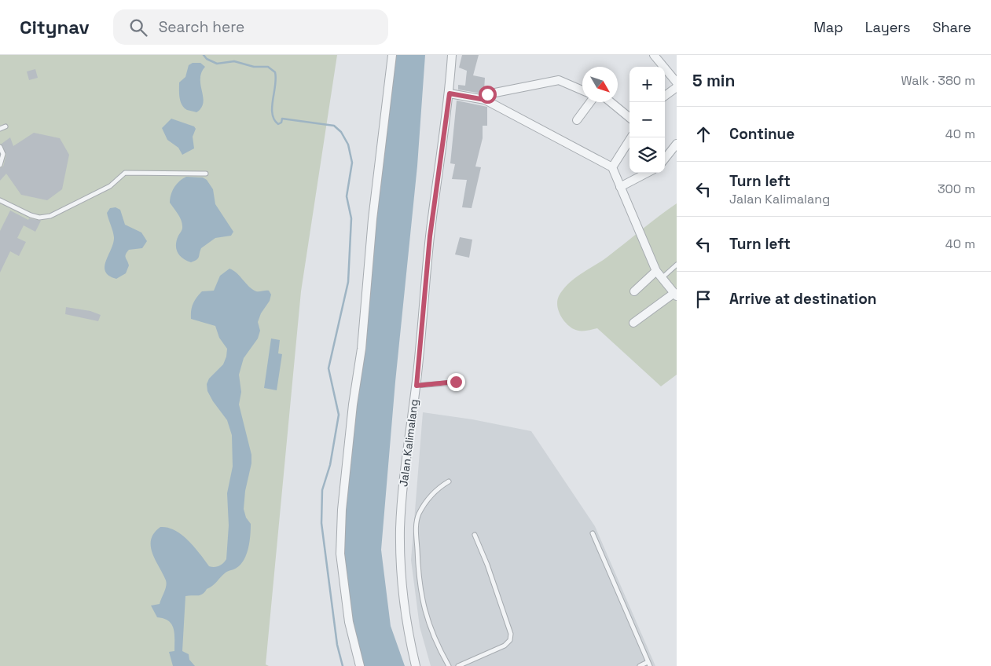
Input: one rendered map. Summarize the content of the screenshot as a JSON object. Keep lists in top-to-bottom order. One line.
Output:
{"streets":{"street":["Jalan Kalimalang"]},"north":"bottom right","page":{"header":"Citynav","search":"Search here","nav":["Map","Layers","Share"],"heading":["5 min","Walk · 380 m"],"map_buttons":["+","−"],"list":[["Continue","40 m"],["Turn left","Jalan Kalimalang","300 m"],["Turn left","40 m"],"Arrive at destination"]}}
